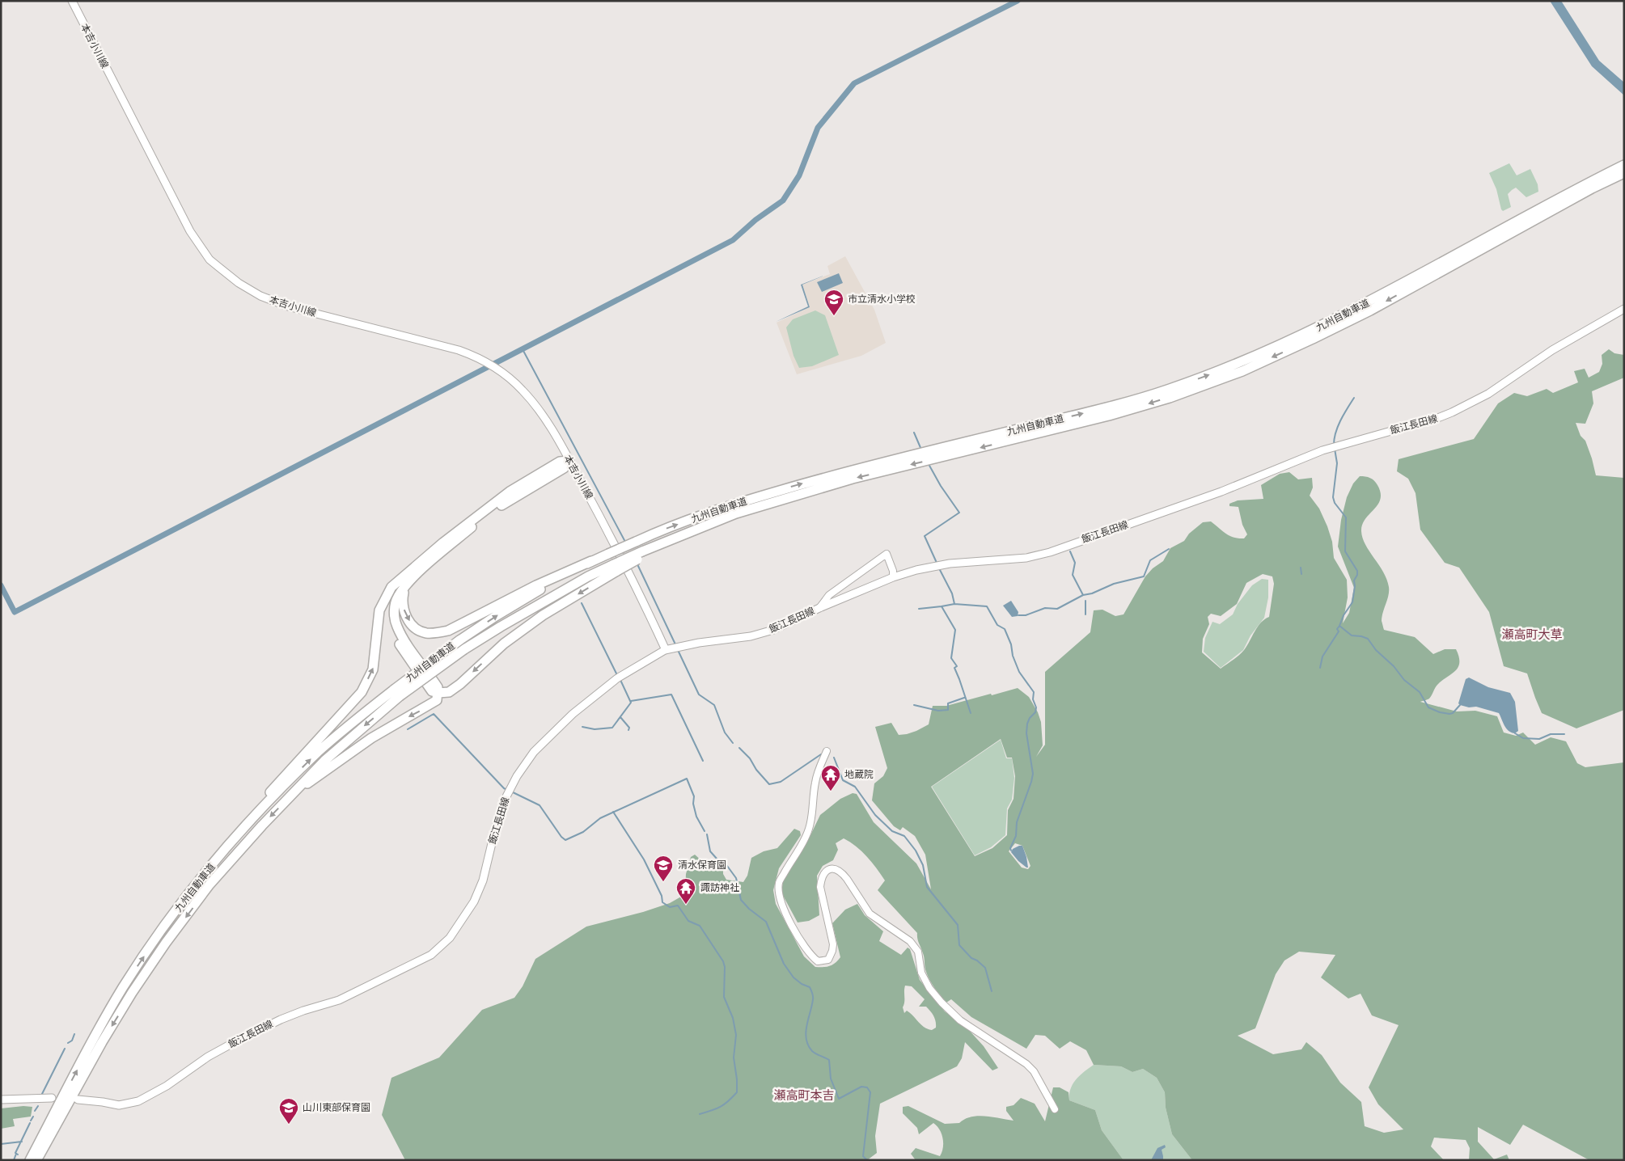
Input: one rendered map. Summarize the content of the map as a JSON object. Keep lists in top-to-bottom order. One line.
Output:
{"streets":{"highway":["九州自動車道"],"main road":["本吉小川線","飯江長田線"]},"crossings":[["本吉小川線","飯江長田線"]],"districts":["瀬高町大草","瀬高町本吉"],"places":{"school or university":["市立清水小学校","清水保育園","山川東部保育園"],"temple":["地蔵院","諏訪神社"]}}
